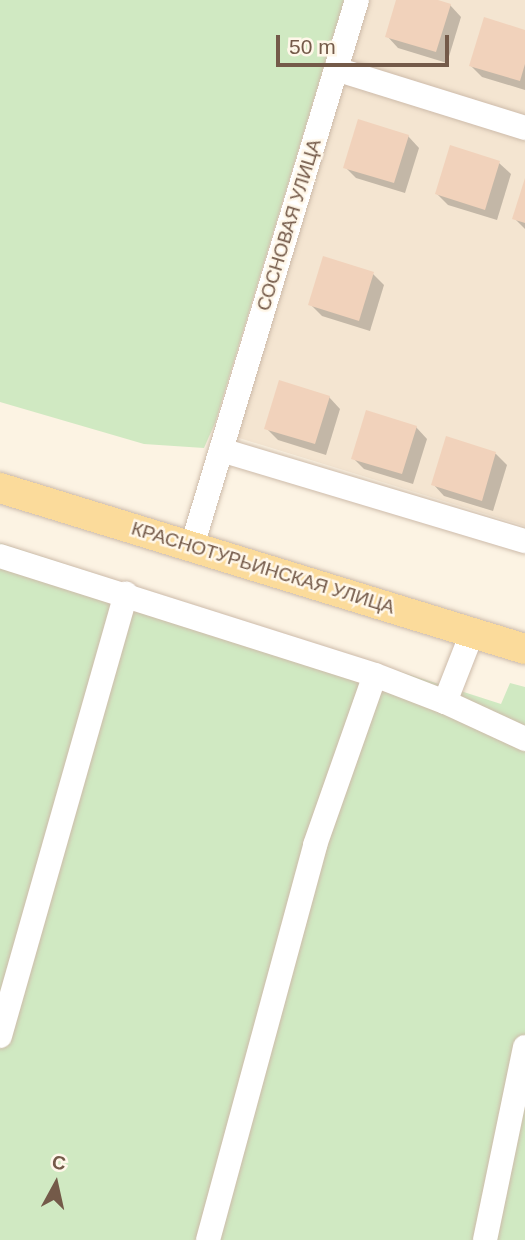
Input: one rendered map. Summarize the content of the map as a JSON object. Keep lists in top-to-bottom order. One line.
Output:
{"streets":{"main road":["КРАСНОТУРЬИНСКАЯ УЛИЦА"],"street":["СОСНОВАЯ УЛИЦА"]},"crossings":[["СОСНОВАЯ УЛИЦА","КРАСНОТУРЬИНСКАЯ УЛИЦА"]],"scale_bar":"50 m","north":"top"}
